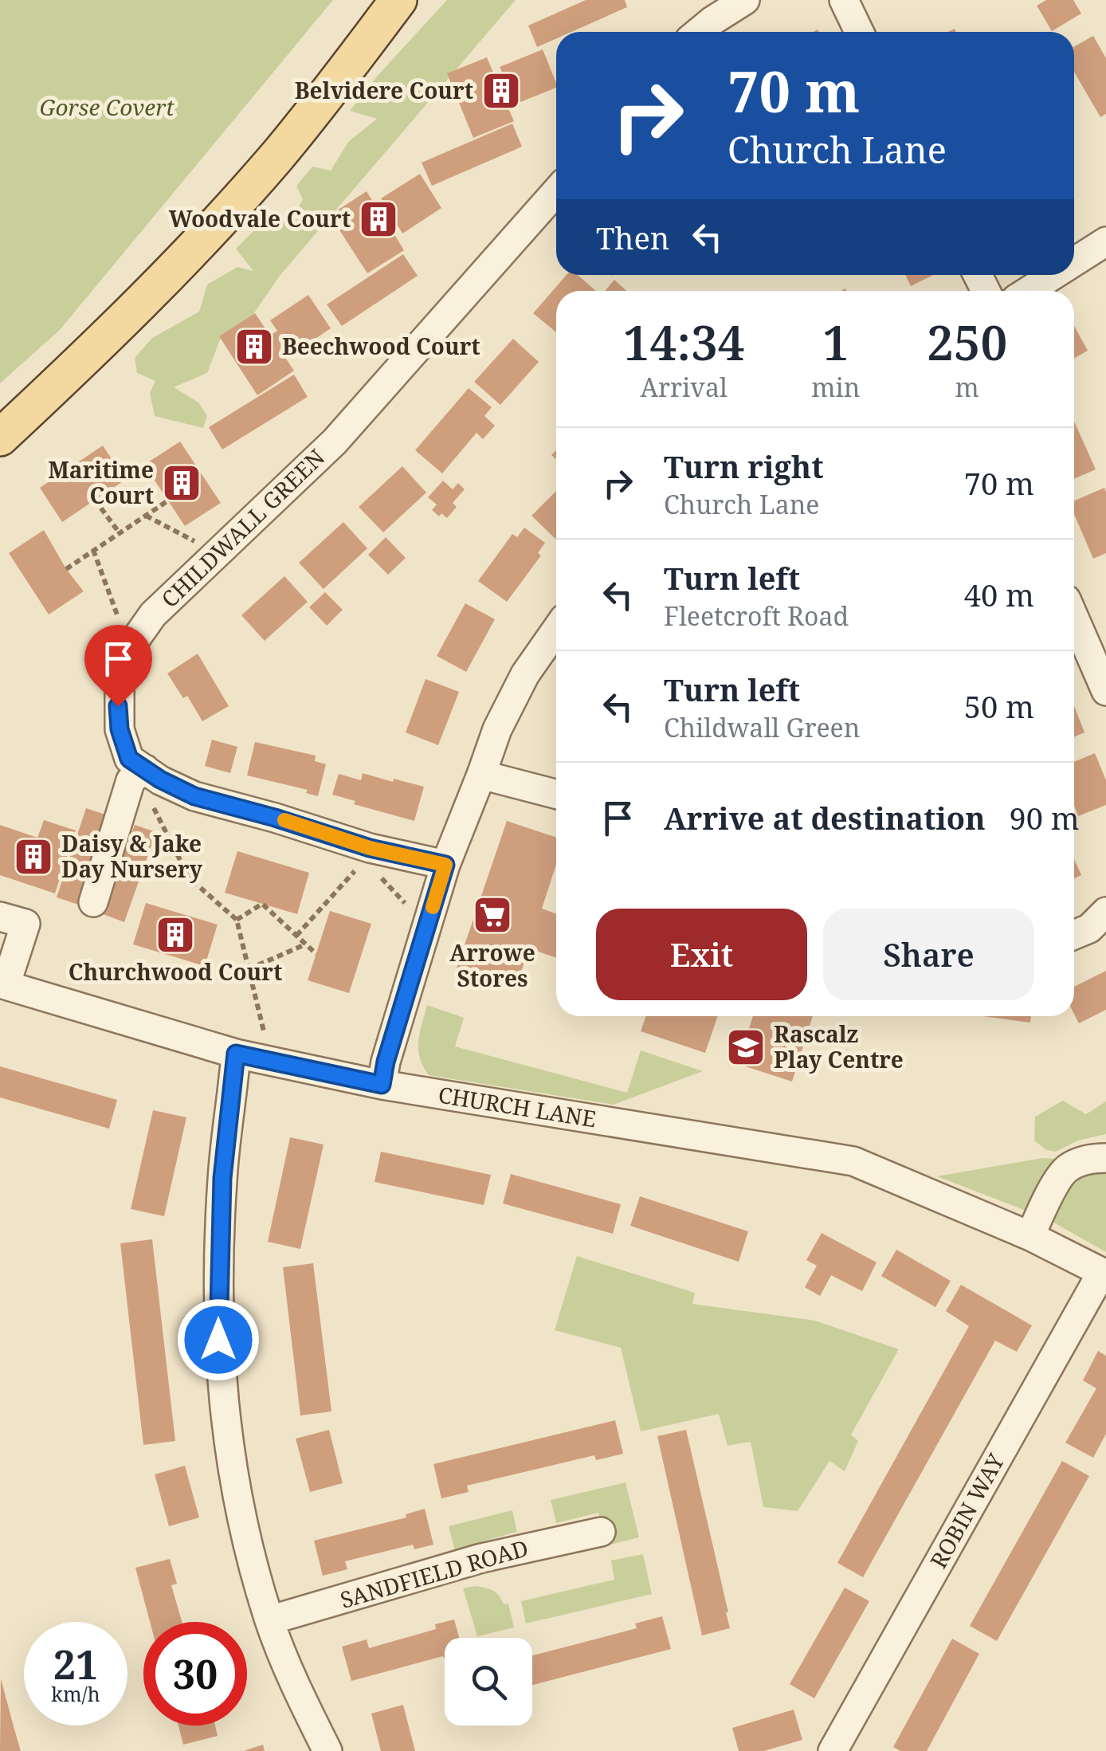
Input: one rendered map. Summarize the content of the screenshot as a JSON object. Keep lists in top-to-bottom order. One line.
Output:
{"streets":{"street":["CHILDWALL GREEN","CHURCH LANE","ROBIN WAY","SANDFIELD ROAD"]},"crossings":[["CHURCH LANE","ROBIN WAY"]],"parks":["Gorse Covert"],"places":{"building":["Belvidere Court","Woodvale Court","Beechwood Court","Maritime Court","Daisy & Jake Day Nursery","Churchwood Court"],"supermarket":["Arrowe Stores"],"school or university":["Rascalz Play Centre"]},"page":{"turn":["70 m","Church Lane"],"then":"Then","eta":["14:34","Arrival","1","min","250","m"],"list":[{"name":"Turn right","note":"Church Lane","value":"70 m"},{"name":"Turn left","note":"Fleetcroft Road","value":"40 m"},{"name":"Turn left","note":"Childwall Green","value":"50 m"},{"name":"Arrive at destination","value":"90 m"}],"buttons":["Exit","Share"],"speed":"21 km/h","limit":"30"}}
